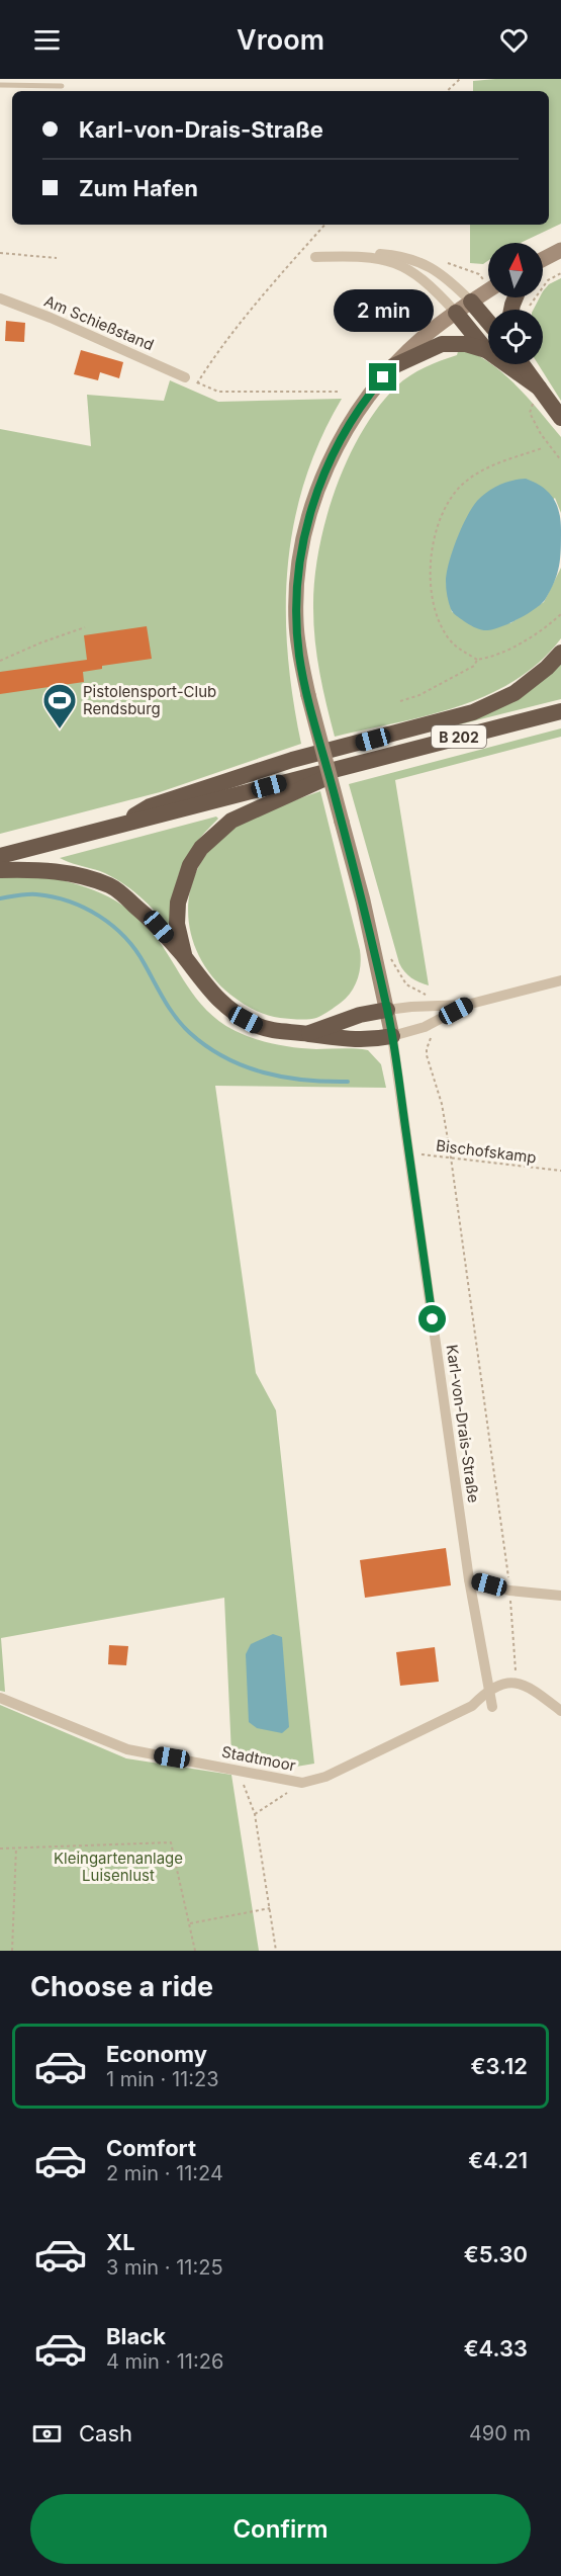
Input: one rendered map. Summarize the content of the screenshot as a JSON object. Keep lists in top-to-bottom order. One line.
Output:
{"streets":{"highway":["B 202"],"street":["Am Schießstand","Karl-von-Drais-Straße","Stadtmoor"],"path":["Bischofskamp"]},"crossings":[["Bischofskamp","Karl-von-Drais-Straße"],["Karl-von-Drais-Straße","Stadtmoor"]],"parks":["Kleingartenanlage Luisenlust"],"places":{"sports":["Pistolensport-Club Rendsburg"]},"north":"top","page":{"header":"Vroom","banner":["Karl-von-Drais-Straße","Zum Hafen"],"bubble":"2 min","heading":"Choose a ride","list":[{"name":"Economy","note":"1 min · 11:23","value":"€3.12"},{"name":"Comfort","note":"2 min · 11:24","value":"€4.21"},{"name":"XL","note":"3 min · 11:25","value":"€5.30"},{"name":"Black","note":"4 min · 11:26","value":"€4.33"}],"pay":["Cash","490 m"],"buttons":"Confirm"}}
